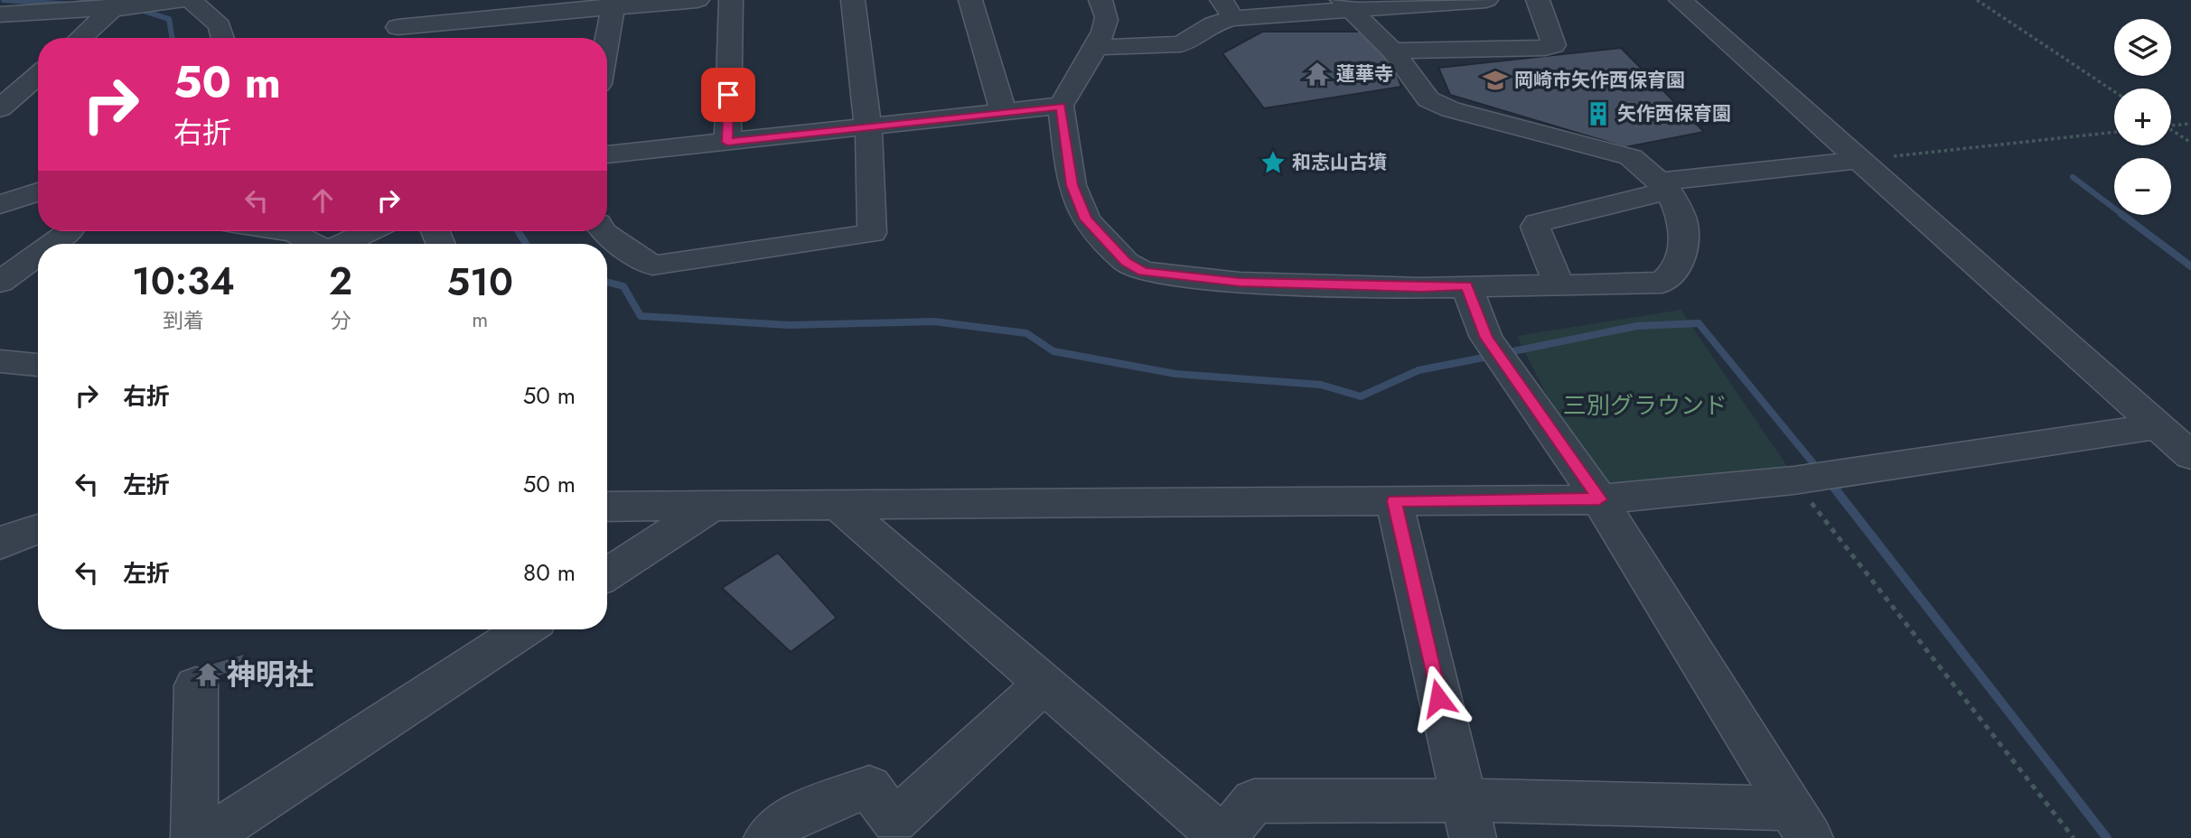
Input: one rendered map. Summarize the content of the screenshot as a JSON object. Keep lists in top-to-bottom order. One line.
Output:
{"parks":["三別グラウンド"],"places":{"temple":["蓮華寺","神明社"],"school or university":["岡崎市矢作西保育園"],"building":["矢作西保育園"],"place":["和志山古墳"]},"page":{"map_buttons":["+","−"],"turn":["50 m","右折"],"eta":["10:34","到着","2","分","510","m"],"list":[{"name":"右折","value":"50 m"},{"name":"左折","value":"50 m"},{"name":"左折","value":"80 m"}]}}
